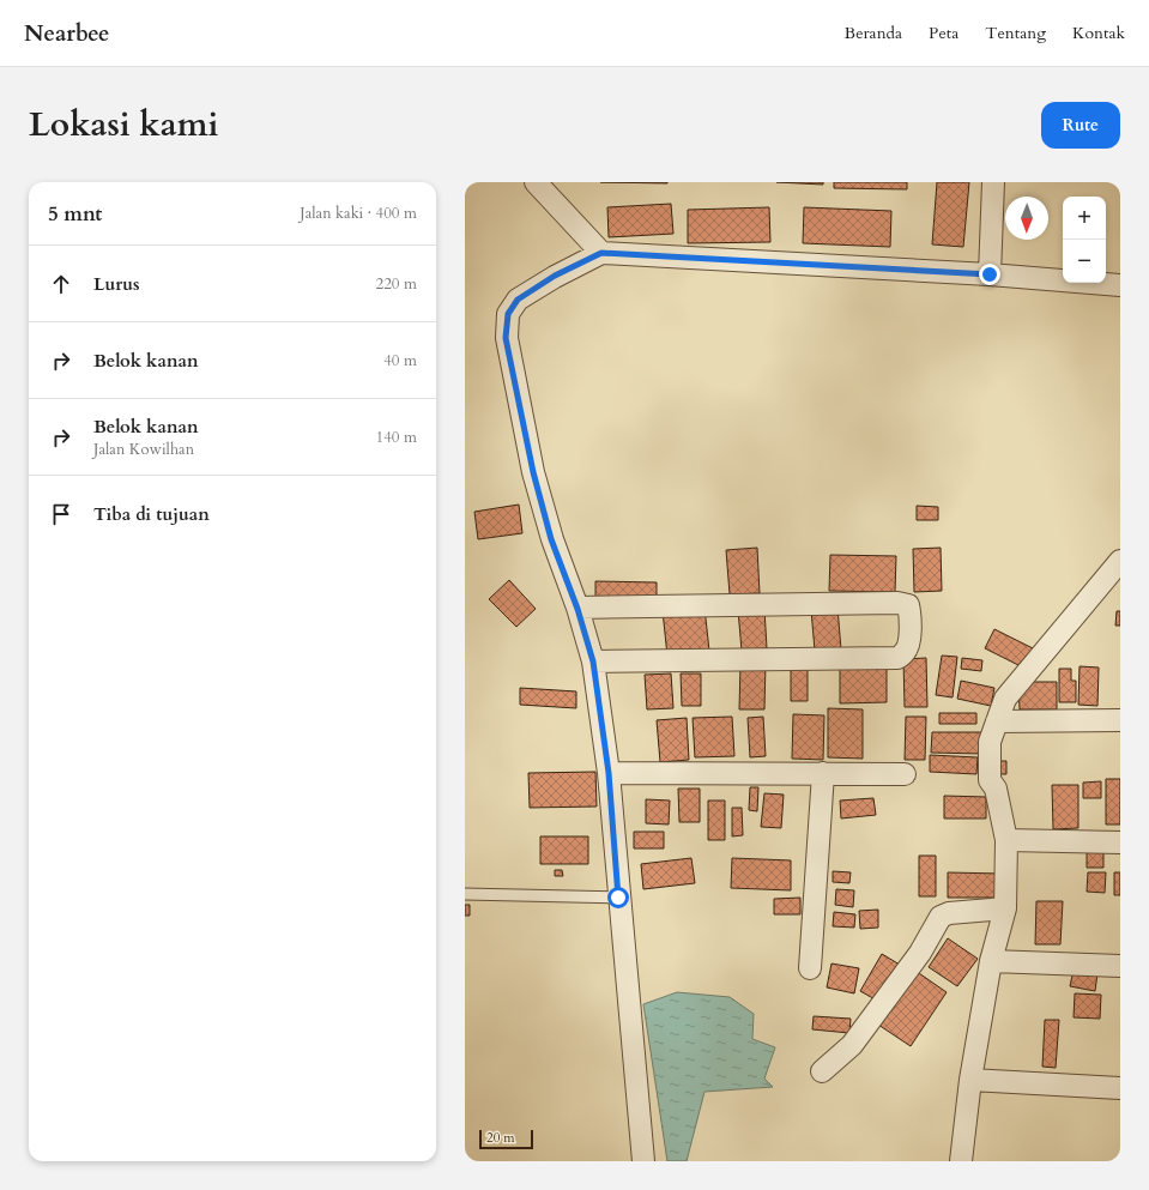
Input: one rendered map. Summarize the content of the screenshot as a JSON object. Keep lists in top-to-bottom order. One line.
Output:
{"scale_bar":"20 m","north":"bottom","page":{"header":"Nearbee","nav":["Beranda","Peta","Tentang","Kontak"],"title":"Lokasi kami","buttons":"Rute","heading":["5 mnt","Jalan kaki · 400 m"],"map_buttons":["+","−"],"list":[["Lurus","220 m"],["Belok kanan","40 m"],["Belok kanan","Jalan Kowilhan","140 m"],"Tiba di tujuan"],"scale":"20 m"}}
